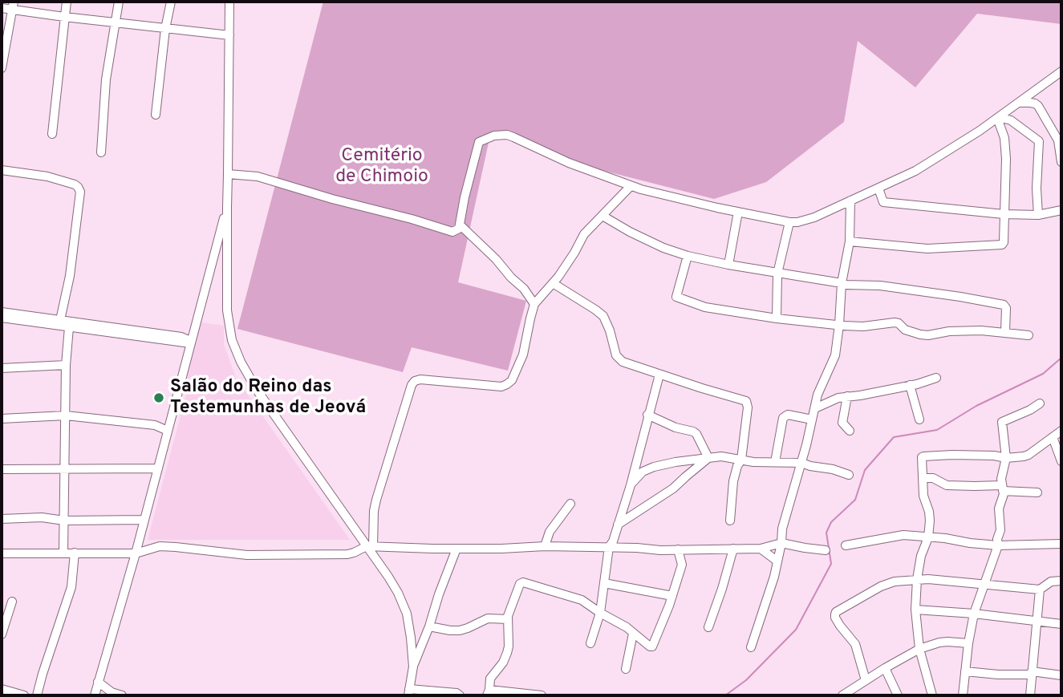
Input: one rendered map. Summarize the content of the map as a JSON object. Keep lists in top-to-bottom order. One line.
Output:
{"parks":["Cemitério de Chimoio"],"places":["Salão do Reino das Testemunhas de Jeová"]}
